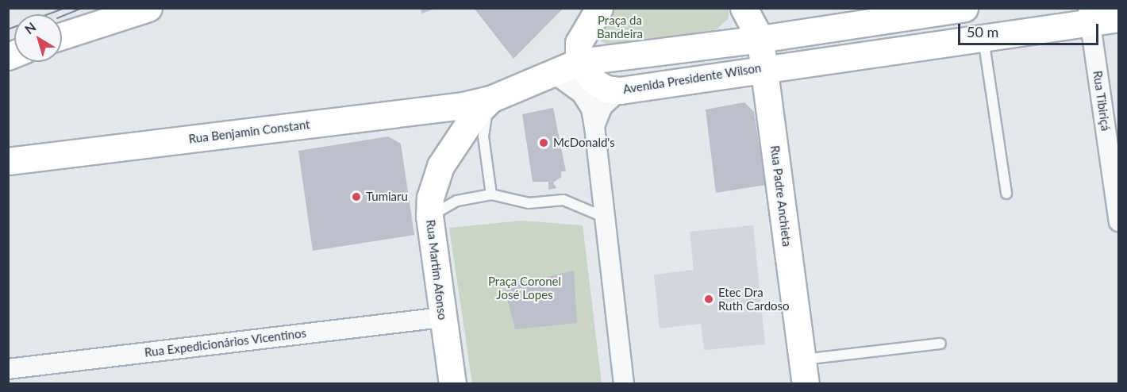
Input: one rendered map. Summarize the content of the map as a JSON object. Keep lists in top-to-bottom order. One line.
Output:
{"streets":{"main road":["Avenida Presidente Wilson","Rua Benjamin Constant","Rua Padre Anchieta","Rua Martim Afonso"],"street":["Rua Tibiriçá","Rua Expedicionários Vicentinos"]},"crossings":[["Avenida Presidente Wilson","Rua Tibiriçá"],["Avenida Presidente Wilson","Rua Padre Anchieta"],["Avenida Presidente Wilson","Rua Martim Afonso"],["Rua Benjamin Constant","Rua Martim Afonso"],["Rua Martim Afonso","Rua Expedicionários Vicentinos"]],"parks":["Praça da Bandeira","Praça Coronel José Lopes"],"places":["McDonald's","Tumiaru","Etec Dra Ruth Cardoso"],"scale_bar":"50 m","north":"top left"}
